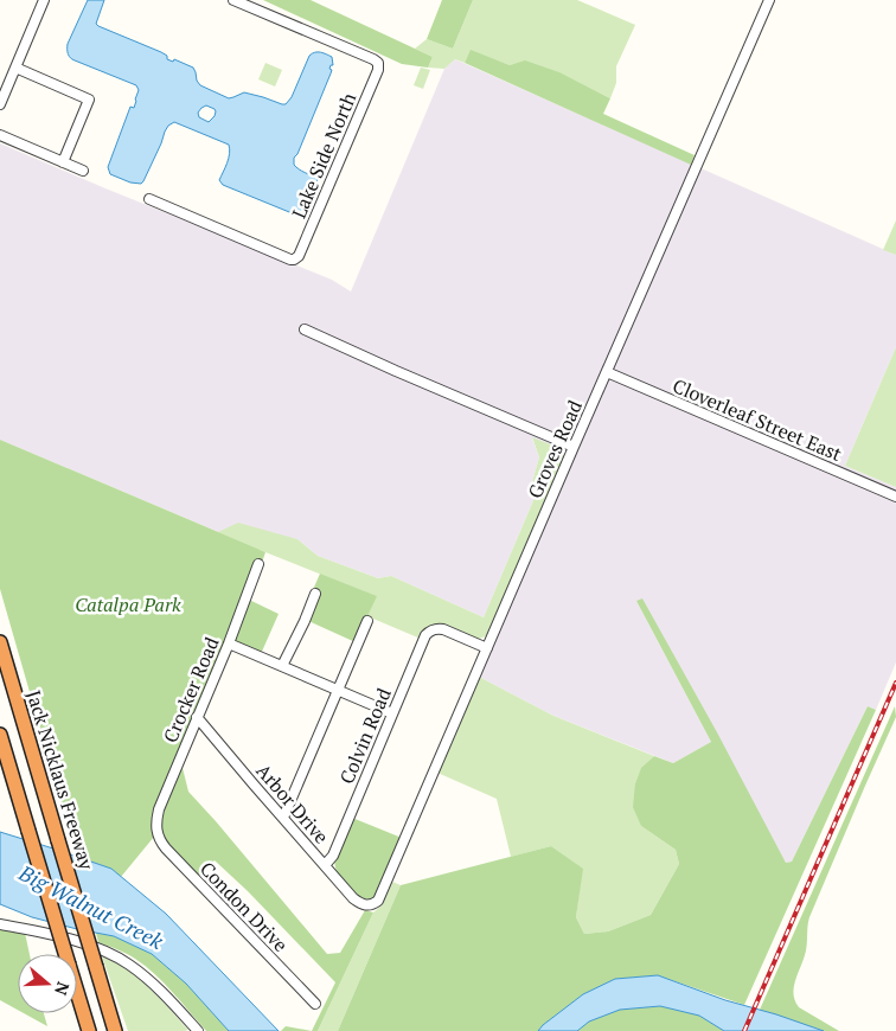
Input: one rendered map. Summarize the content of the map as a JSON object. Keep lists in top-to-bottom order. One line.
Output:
{"streets":{"highway":["Jack Nicklaus Freeway"],"street":["Lake Side North","Cloverleaf Street East","Groves Road","Crocker Road","Colvin Road","Arbor Drive","Condon Drive"]},"crossings":[["Cloverleaf Street East","Groves Road"],["Groves Road","Colvin Road"],["Groves Road","Arbor Drive"],["Crocker Road","Arbor Drive"],["Crocker Road","Condon Drive"],["Colvin Road","Arbor Drive"]],"water":["Big Walnut Creek"],"parks":["Catalpa Park"],"north":"right"}
